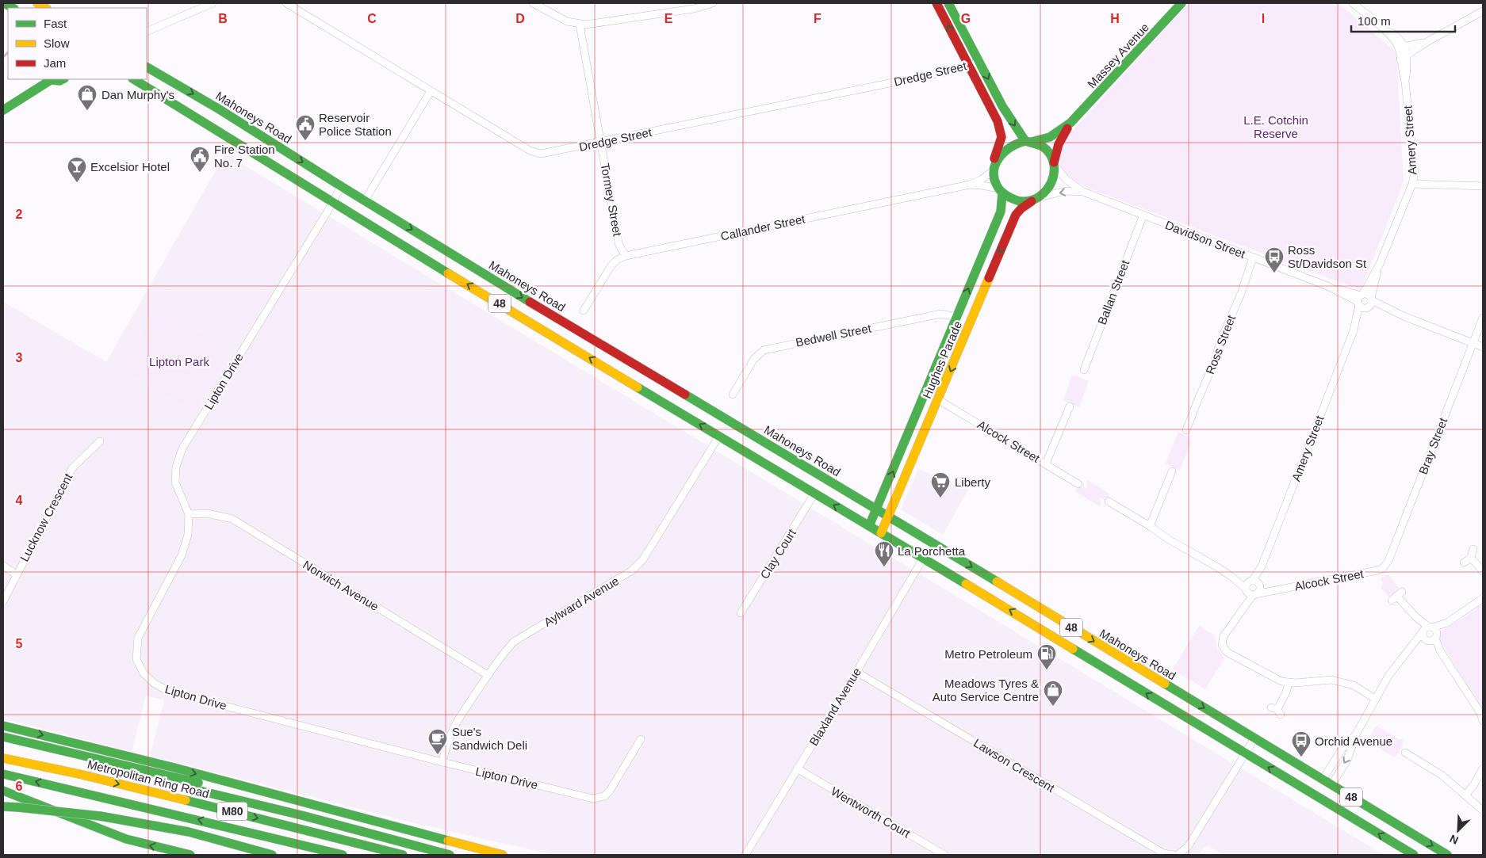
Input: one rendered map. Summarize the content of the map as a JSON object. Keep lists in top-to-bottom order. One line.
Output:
{"streets":{"main road":["Massey Avenue","Mahoneys Road","48","Hughes Parade","Metropolitan Ring Road","M80"],"street":["Dredge Street","Amery Street","Tormey Street","Callander Street","Davidson Street","Ballan Street","Bedwell Street","Ross Street","Lipton Drive","Alcock Street","Bray Street","Lucknow Crescent","Clay Court","Norwich Avenue","Aylward Avenue","Blaxland Avenue","Lawson Crescent","Wentworth Court"]},"crossings":[["Massey Avenue","Callander Street"],["Massey Avenue","Davidson Street"],["Massey Avenue","Hughes Parade"],["Dredge Street","Tormey Street"],["Mahoneys Road","Hughes Parade"],["Mahoneys Road","Lipton Drive"],["Amery Street","Davidson Street"],["Amery Street","Alcock Street"],["Tormey Street","Callander Street"],["Callander Street","Davidson Street"],["Callander Street","Hughes Parade"],["Davidson Street","Ballan Street"],["Davidson Street","Ross Street"],["Davidson Street","Hughes Parade"],["48","Hughes Parade"],["48","Lipton Drive"],["48","Clay Court"],["48","Aylward Avenue"],["48","Blaxland Avenue"],["Bedwell Street","Hughes Parade"],["Hughes Parade","Alcock Street"],["Lipton Drive","Norwich Avenue"],["Lipton Drive","Aylward Avenue"],["Alcock Street","Bray Street"],["Norwich Avenue","Aylward Avenue"],["Blaxland Avenue","Lawson Crescent"],["Blaxland Avenue","Wentworth Court"]],"parks":["L.E. Cotchin Reserve","Lipton Park"],"places":{"shop":["Dan Murphy's","Meadows Tyres & Auto Service Centre"],"public building":["Reservoir Police Station","Fire Station No. 7"],"bar":["Excelsior Hotel"],"bus stop":["Ross St/Davidson St","Orchid Avenue"],"supermarket":["Liberty"],"restaurant":["La Porchetta"],"fuel station":["Metro Petroleum"],"cafe":["Sue's Sandwich Deli"]},"legend":["Fast","Slow","Jam"],"scale_bar":"100 m","north":"bottom left","grid":{"columns":["B","C","D","E","F","G","H","I"],"rows":["2","3","4","5","6"]}}
